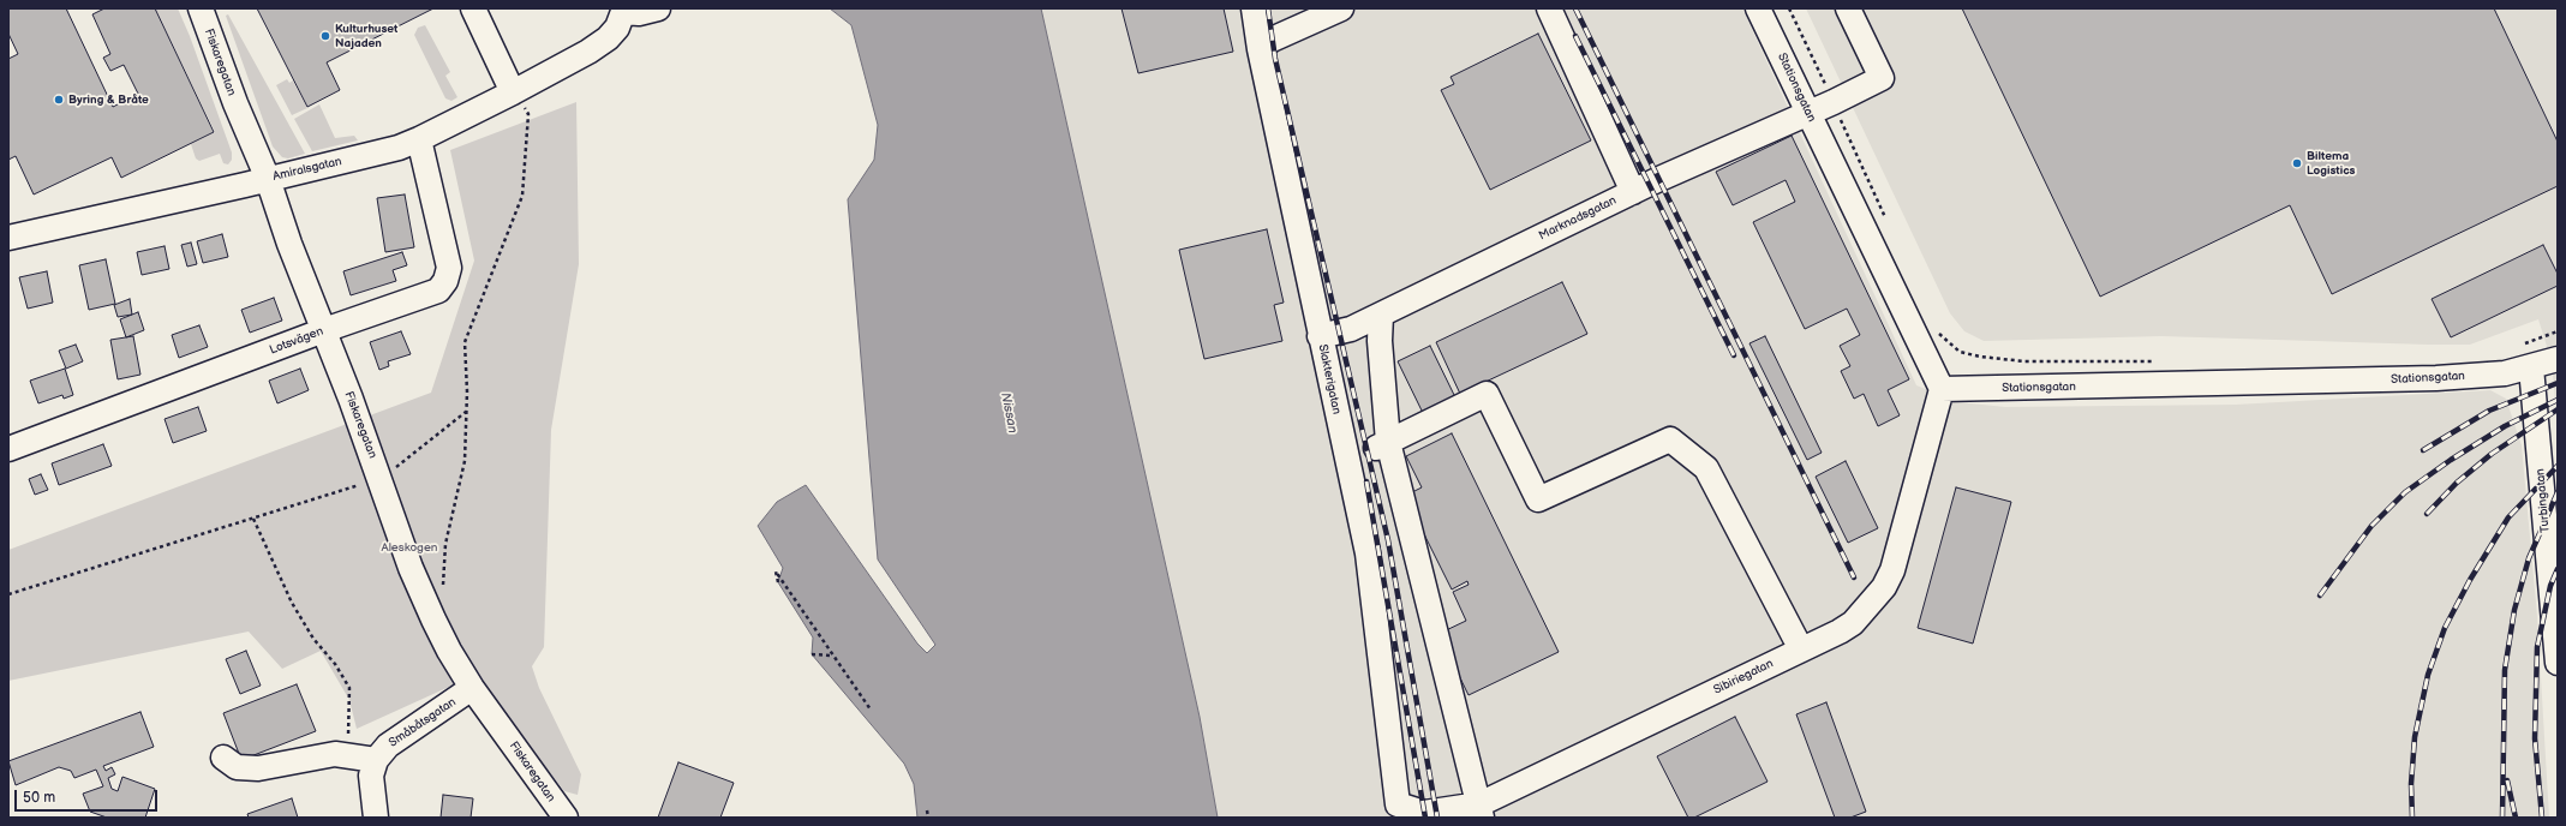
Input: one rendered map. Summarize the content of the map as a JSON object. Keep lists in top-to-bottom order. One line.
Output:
{"streets":{"street":["Fiskaregatan","Stationsgatan","Amiralsgatan","Marknadsgatan","Lotsvägen","Slakterigatan","Turbingatan","Sibiriegatan","Småbåtsgatan"]},"crossings":[["Fiskaregatan","Amiralsgatan"],["Fiskaregatan","Lotsvägen"],["Fiskaregatan","Småbåtsgatan"],["Stationsgatan","Marknadsgatan"],["Stationsgatan","Turbingatan"],["Stationsgatan","Sibiriegatan"],["Amiralsgatan","Lotsvägen"],["Marknadsgatan","Slakterigatan"],["Slakterigatan","Sibiriegatan"]],"water":["Nissan"],"parks":["Aleskogen"],"places":["Kulturhuset Najaden","Byring & Bråte","Biltema Logistics"],"scale_bar":"50 m"}
